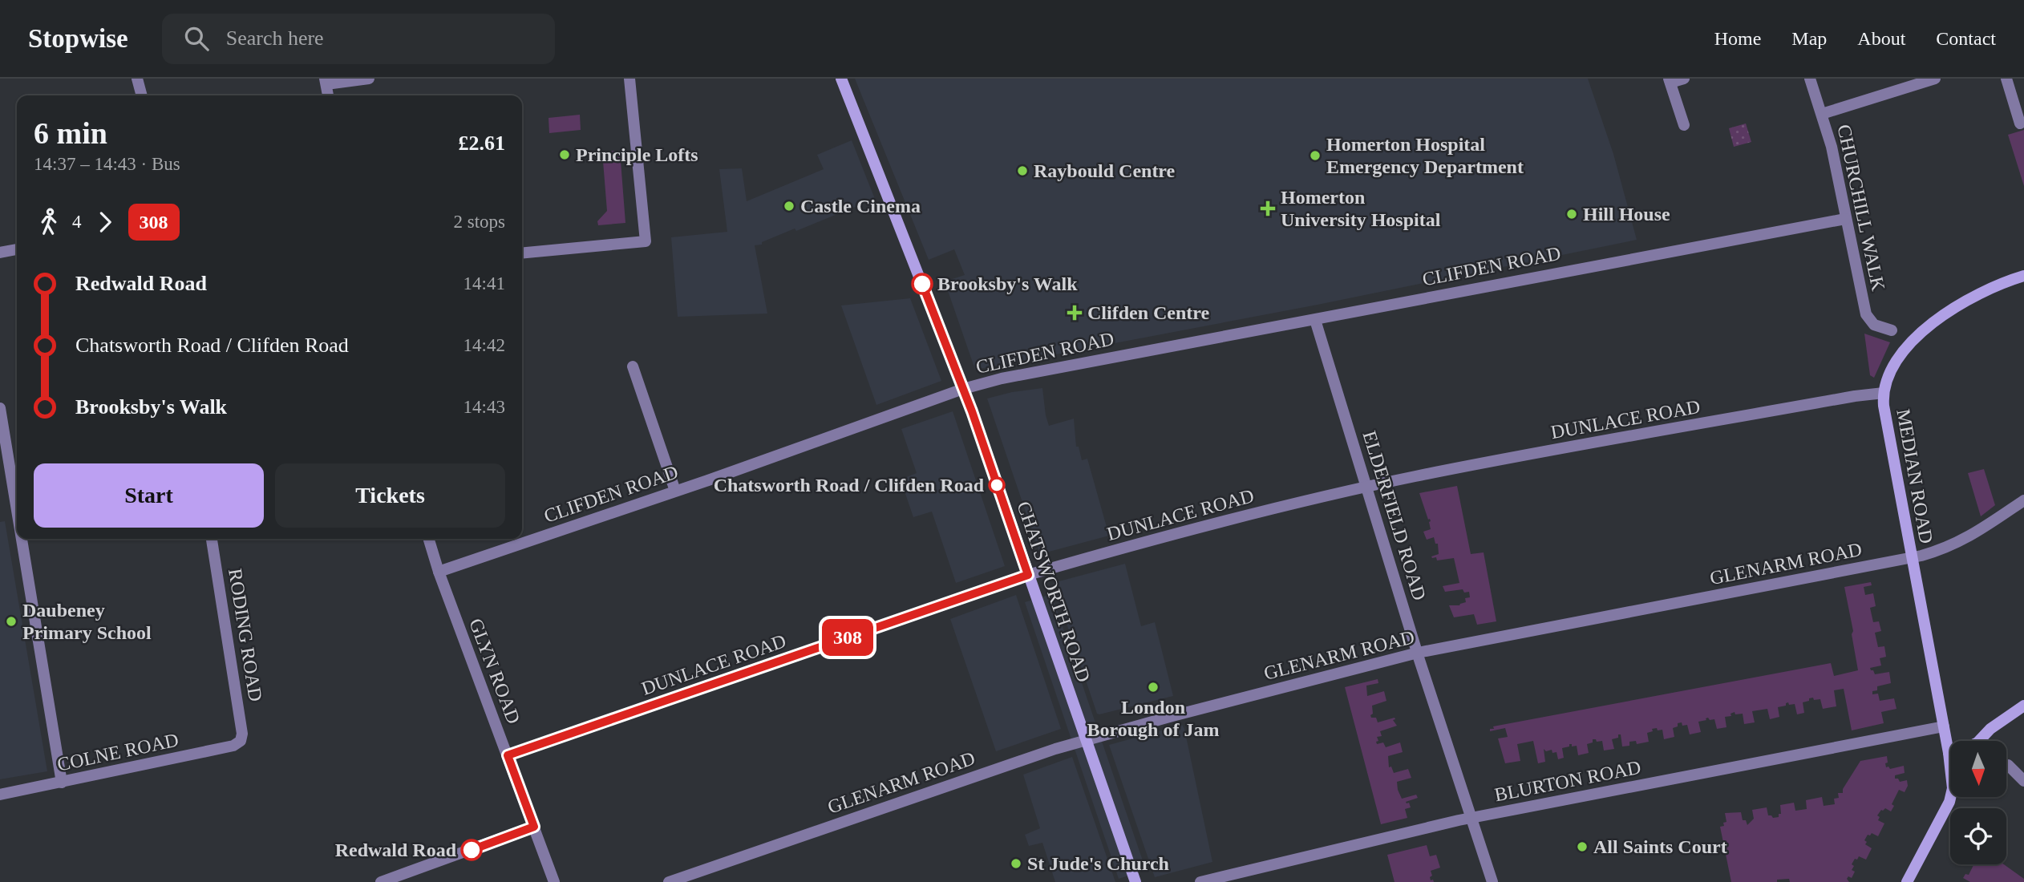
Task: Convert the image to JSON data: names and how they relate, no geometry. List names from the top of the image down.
{
  "streets": {
    "street": [
      "CHURCHILL WALK",
      "CLIFDEN ROAD",
      "DUNLACE ROAD",
      "MEDIAN ROAD",
      "ELDERFIELD ROAD",
      "GLENARM ROAD",
      "CHATSWORTH ROAD",
      "RODING ROAD",
      "GLYN ROAD",
      "COLNE ROAD",
      "BLURTON ROAD"
    ]
  },
  "crossings": [
    ["CHURCHILL WALK", "CLIFDEN ROAD"],
    ["CLIFDEN ROAD", "ELDERFIELD ROAD"],
    ["CLIFDEN ROAD", "CHATSWORTH ROAD"],
    ["CLIFDEN ROAD", "GLYN ROAD"],
    ["DUNLACE ROAD", "MEDIAN ROAD"],
    ["DUNLACE ROAD", "ELDERFIELD ROAD"],
    ["DUNLACE ROAD", "CHATSWORTH ROAD"],
    ["DUNLACE ROAD", "GLYN ROAD"],
    ["MEDIAN ROAD", "GLENARM ROAD"],
    ["MEDIAN ROAD", "BLURTON ROAD"],
    ["ELDERFIELD ROAD", "GLENARM ROAD"],
    ["ELDERFIELD ROAD", "BLURTON ROAD"],
    ["GLENARM ROAD", "CHATSWORTH ROAD"],
    ["RODING ROAD", "COLNE ROAD"]
  ],
  "places": {
    "other": [
      "Principle Lofts",
      "Homerton Hospital Emergency Department",
      "Raybould Centre",
      "Castle Cinema",
      "Hill House",
      "Brooksby's Walk",
      "Chatsworth Road / Clifden Road",
      "Daubeney Primary School",
      "London Borough of Jam",
      "All Saints Court",
      "Redwald Road",
      "St Jude's Church"
    ],
    "health": ["Homerton University Hospital", "Clifden Centre"]
  },
  "lines": ["bus line 308"],
  "north": "bottom",
  "page": {
    "header": "Stopwise",
    "search": "Search here",
    "nav": [
      "Home",
      "Map",
      "About",
      "Contact"
    ],
    "on_map": "308",
    "heading": ["6 min", "14:37 – 14:43 · Bus", "£2.61"],
    "legs": ["4", "308", "2 stops"],
    "list": [
      {
        "name": "Redwald Road",
        "value": "14:41"
      },
      {
        "name": "Chatsworth Road / Clifden Road",
        "value": "14:42"
      },
      {
        "name": "Brooksby's Walk",
        "value": "14:43"
      }
    ],
    "buttons": ["Start", "Tickets"]
  }
}
